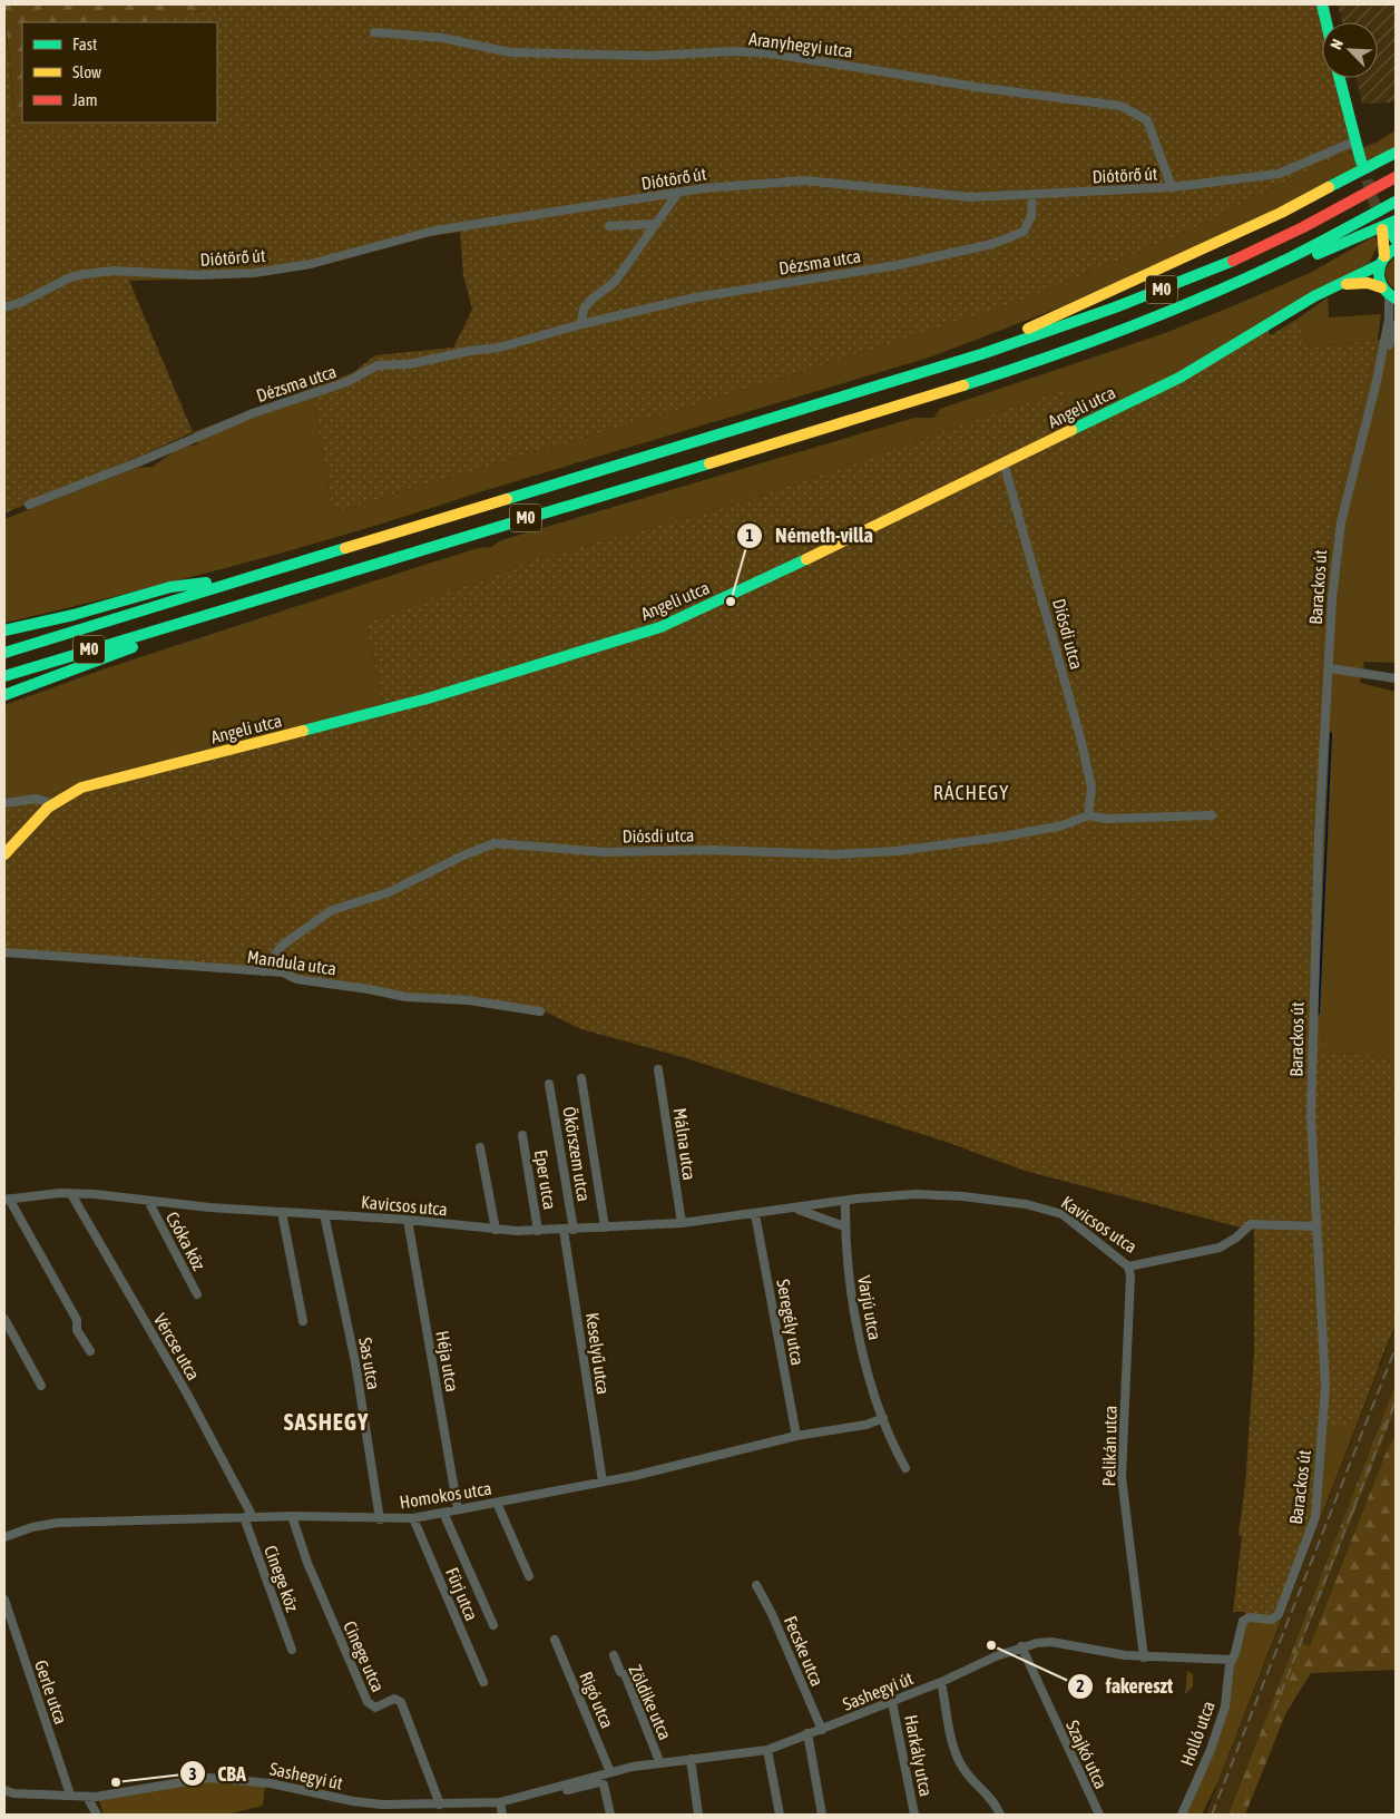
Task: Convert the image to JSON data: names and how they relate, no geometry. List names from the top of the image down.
{
  "streets": {
    "main road": ["M0", "Angeli utca"],
    "street": [
      "Aranyhegyi utca",
      "Diótörő út",
      "Dézsma utca",
      "Barackos út",
      "Diósdi utca",
      "Mandula utca",
      "Málna utca",
      "Ökörszem utca",
      "Eper utca",
      "Kavicsos utca",
      "Csóka köz",
      "Varjú utca",
      "Seregély utca",
      "Vércse utca",
      "Keselyű utca",
      "Héja utca",
      "Sas utca",
      "Pelikán utca",
      "Homokos utca",
      "Cinege köz",
      "Fürj utca",
      "Fecske utca",
      "Cinege utca",
      "Sashegyi út",
      "Gerle utca",
      "Rigó utca",
      "Zöldike utca",
      "Holló utca",
      "Szajkó utca",
      "Harkály utca"
    ]
  },
  "crossings": [
    ["Aranyhegyi utca", "Diótörő út"],
    ["Diótörő út", "Dézsma utca"],
    ["Angeli utca", "Diósdi utca"],
    ["Barackos út", "Kavicsos utca"],
    ["Barackos út", "Sashegyi út"],
    ["Barackos út", "Holló utca"],
    ["Diósdi utca", "Mandula utca"],
    ["Málna utca", "Kavicsos utca"],
    ["Ökörszem utca", "Kavicsos utca"],
    ["Eper utca", "Kavicsos utca"],
    ["Kavicsos utca", "Csóka köz"],
    ["Kavicsos utca", "Varjú utca"],
    ["Kavicsos utca", "Seregély utca"],
    ["Kavicsos utca", "Vércse utca"],
    ["Kavicsos utca", "Keselyű utca"],
    ["Kavicsos utca", "Héja utca"],
    ["Kavicsos utca", "Sas utca"],
    ["Kavicsos utca", "Pelikán utca"],
    ["Varjú utca", "Homokos utca"],
    ["Seregély utca", "Homokos utca"],
    ["Vércse utca", "Homokos utca"],
    ["Vércse utca", "Cinege köz"],
    ["Keselyű utca", "Homokos utca"],
    ["Héja utca", "Homokos utca"],
    ["Sas utca", "Homokos utca"],
    ["Pelikán utca", "Sashegyi út"],
    ["Homokos utca", "Cinege köz"],
    ["Homokos utca", "Fürj utca"],
    ["Homokos utca", "Cinege utca"],
    ["Fecske utca", "Sashegyi út"],
    ["Cinege utca", "Sashegyi út"],
    ["Sashegyi út", "Gerle utca"],
    ["Sashegyi út", "Rigó utca"],
    ["Sashegyi út", "Zöldike utca"],
    ["Sashegyi út", "Holló utca"],
    ["Sashegyi út", "Szajkó utca"],
    ["Sashegyi út", "Harkály utca"]
  ],
  "districts": ["RÁCHEGY", "SASHEGY"],
  "places": ["Németh-villa", "fakereszt", "CBA"],
  "legend": ["Fast", "Slow", "Jam"],
  "north": "top left"
}
